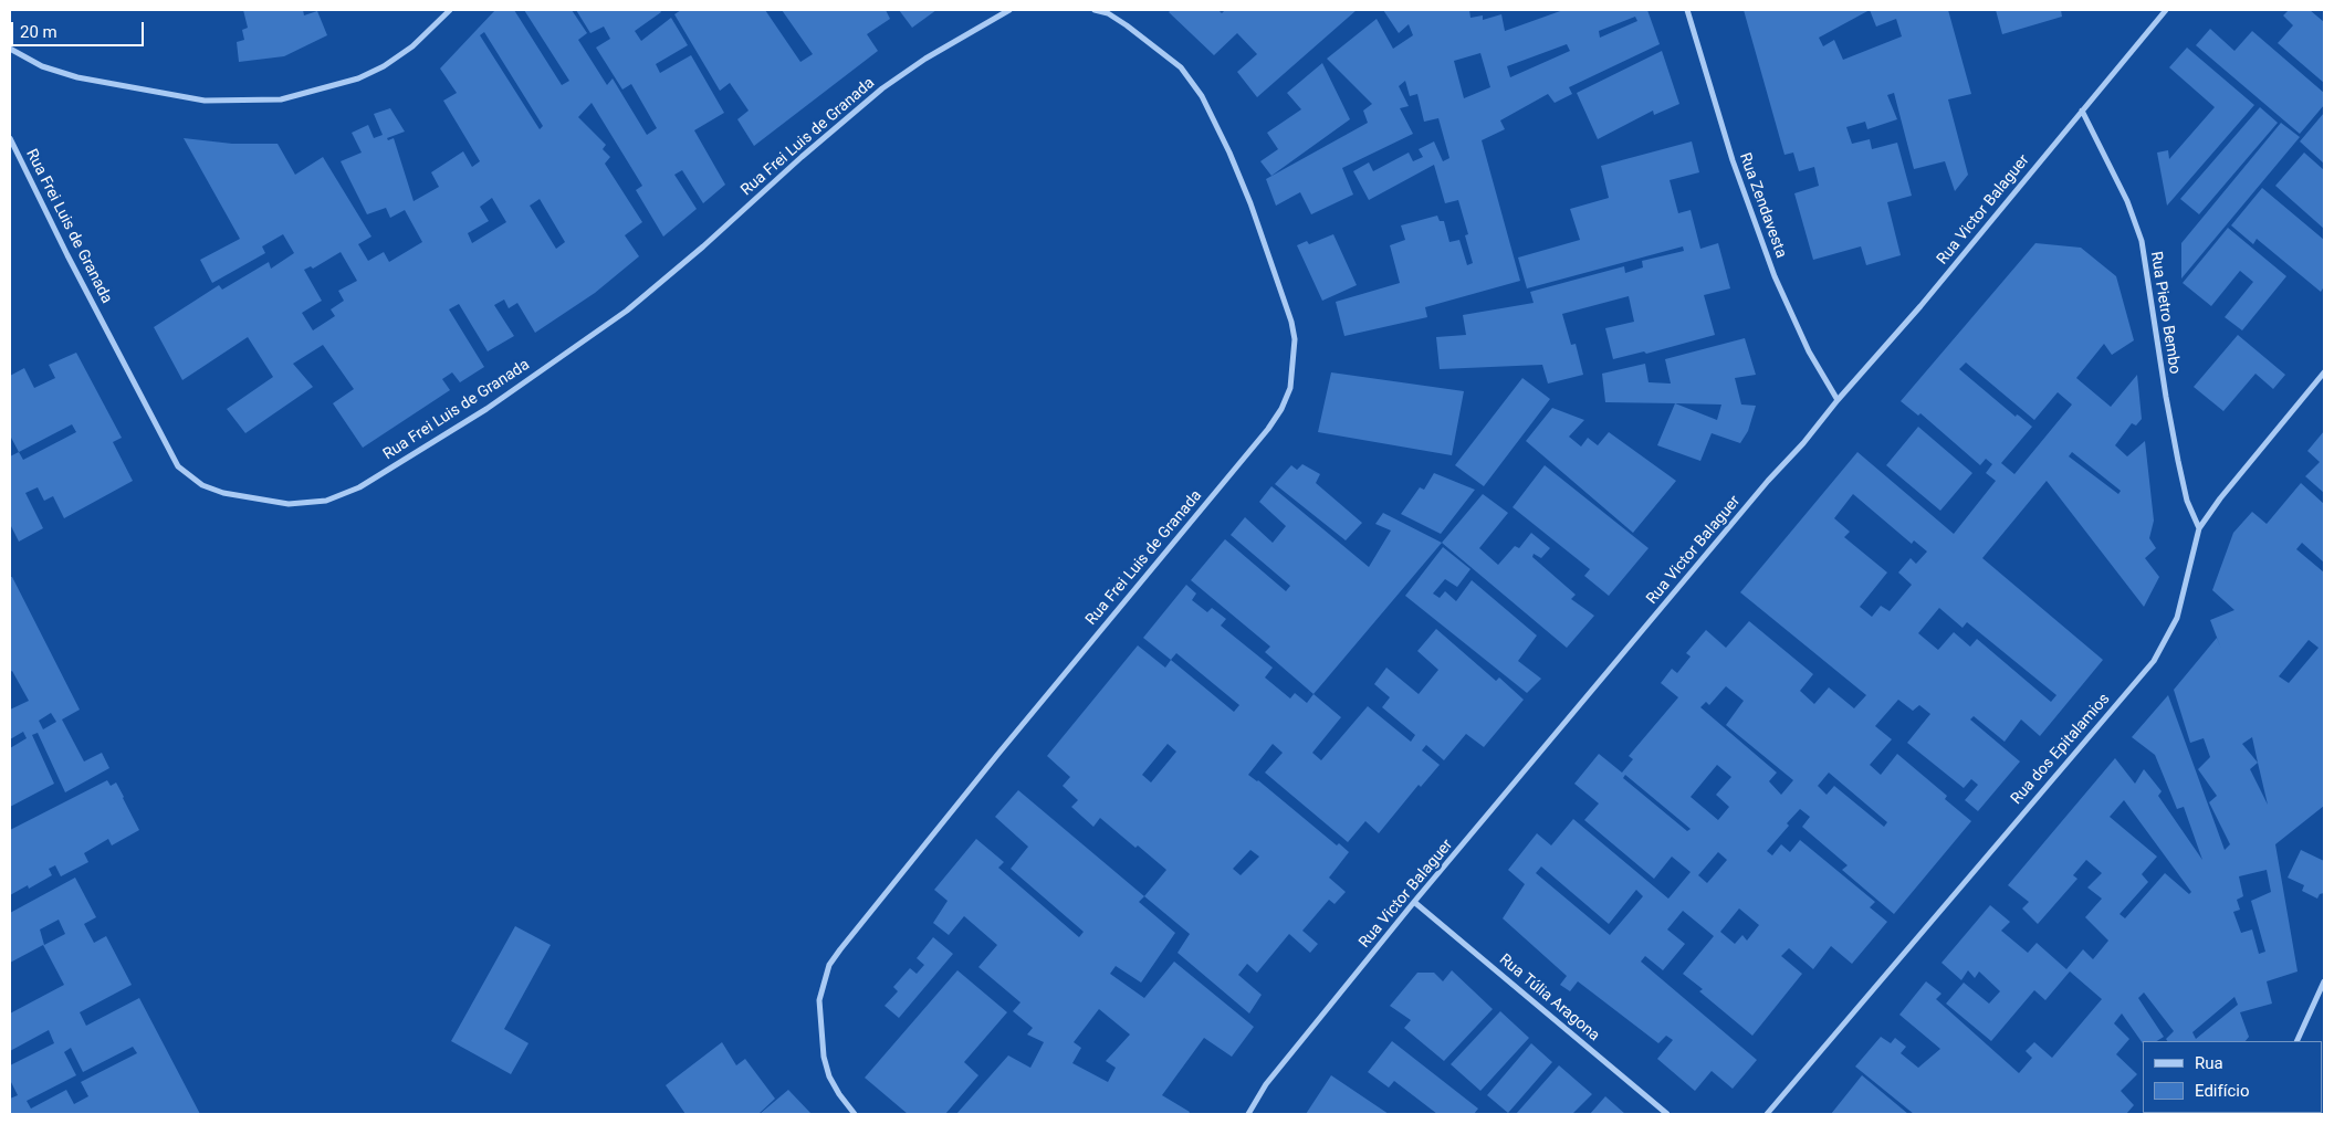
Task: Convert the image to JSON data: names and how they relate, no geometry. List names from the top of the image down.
{
  "streets": {
    "street": [
      "Rua Frei Luis de Granada",
      "Rua Zendavesta",
      "Rua Victor Balaguer",
      "Rua Pietro Bembo",
      "Rua dos Epitalamios",
      "Rua Túlia Aragona"
    ]
  },
  "crossings": [
    ["Rua Zendavesta", "Rua Victor Balaguer"],
    ["Rua Victor Balaguer", "Rua Pietro Bembo"],
    ["Rua Victor Balaguer", "Rua Túlia Aragona"],
    ["Rua Pietro Bembo", "Rua dos Epitalamios"]
  ],
  "legend": ["Rua", "Edifício"],
  "scale_bar": "20 m"
}
